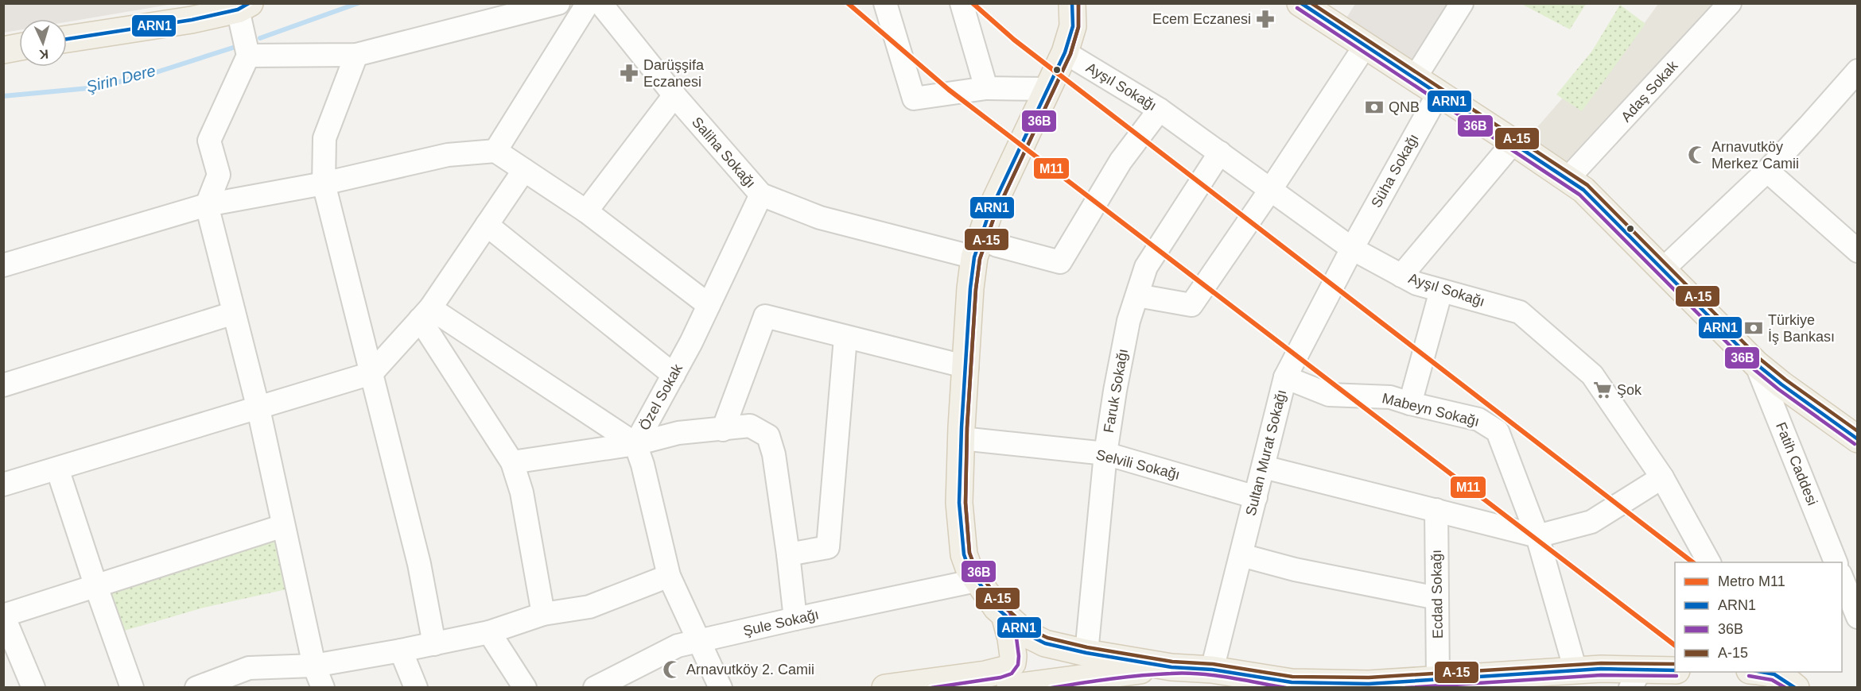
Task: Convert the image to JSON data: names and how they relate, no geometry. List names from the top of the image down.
{
  "streets": {
    "street": [
      "Ayşıl Sokağı",
      "Adaş Sokak",
      "Saliha Sokağı",
      "Süha Sokağı",
      "Faruk Sokağı",
      "Özel Sokak",
      "Mabeyn Sokağı",
      "Sultan Murat Sokağı",
      "Fatih Caddesi",
      "Selvili Sokağı",
      "Ecdad Sokağı",
      "Şule Sokağı"
    ]
  },
  "crossings": [
    ["Ayşıl Sokağı", "Saliha Sokağı"],
    ["Ayşıl Sokağı", "Süha Sokağı"],
    ["Ayşıl Sokağı", "Faruk Sokağı"],
    ["Ayşıl Sokağı", "Sultan Murat Sokağı"],
    ["Saliha Sokağı", "Özel Sokak"],
    ["Süha Sokağı", "Sultan Murat Sokağı"],
    ["Faruk Sokağı", "Selvili Sokağı"],
    ["Özel Sokak", "Şule Sokağı"],
    ["Mabeyn Sokağı", "Sultan Murat Sokağı"],
    ["Sultan Murat Sokağı", "Selvili Sokağı"]
  ],
  "water": ["Şirin Dere"],
  "places": {
    "pharmacy": ["Ecem Eczanesi", "Darüşşifa Eczanesi"],
    "bank": ["QNB", "Türkiye İş Bankası"],
    "mosque": ["Arnavutköy Merkez Camii", "Arnavutköy 2. Camii"],
    "supermarket": ["Şok"]
  },
  "lines": [
    "metro line M11",
    "transit line ARN1",
    "transit line 36B",
    "transit line A-15"
  ],
  "legend": [
    "Metro M11",
    "ARN1",
    "36B",
    "A-15"
  ],
  "north": "bottom"
}
